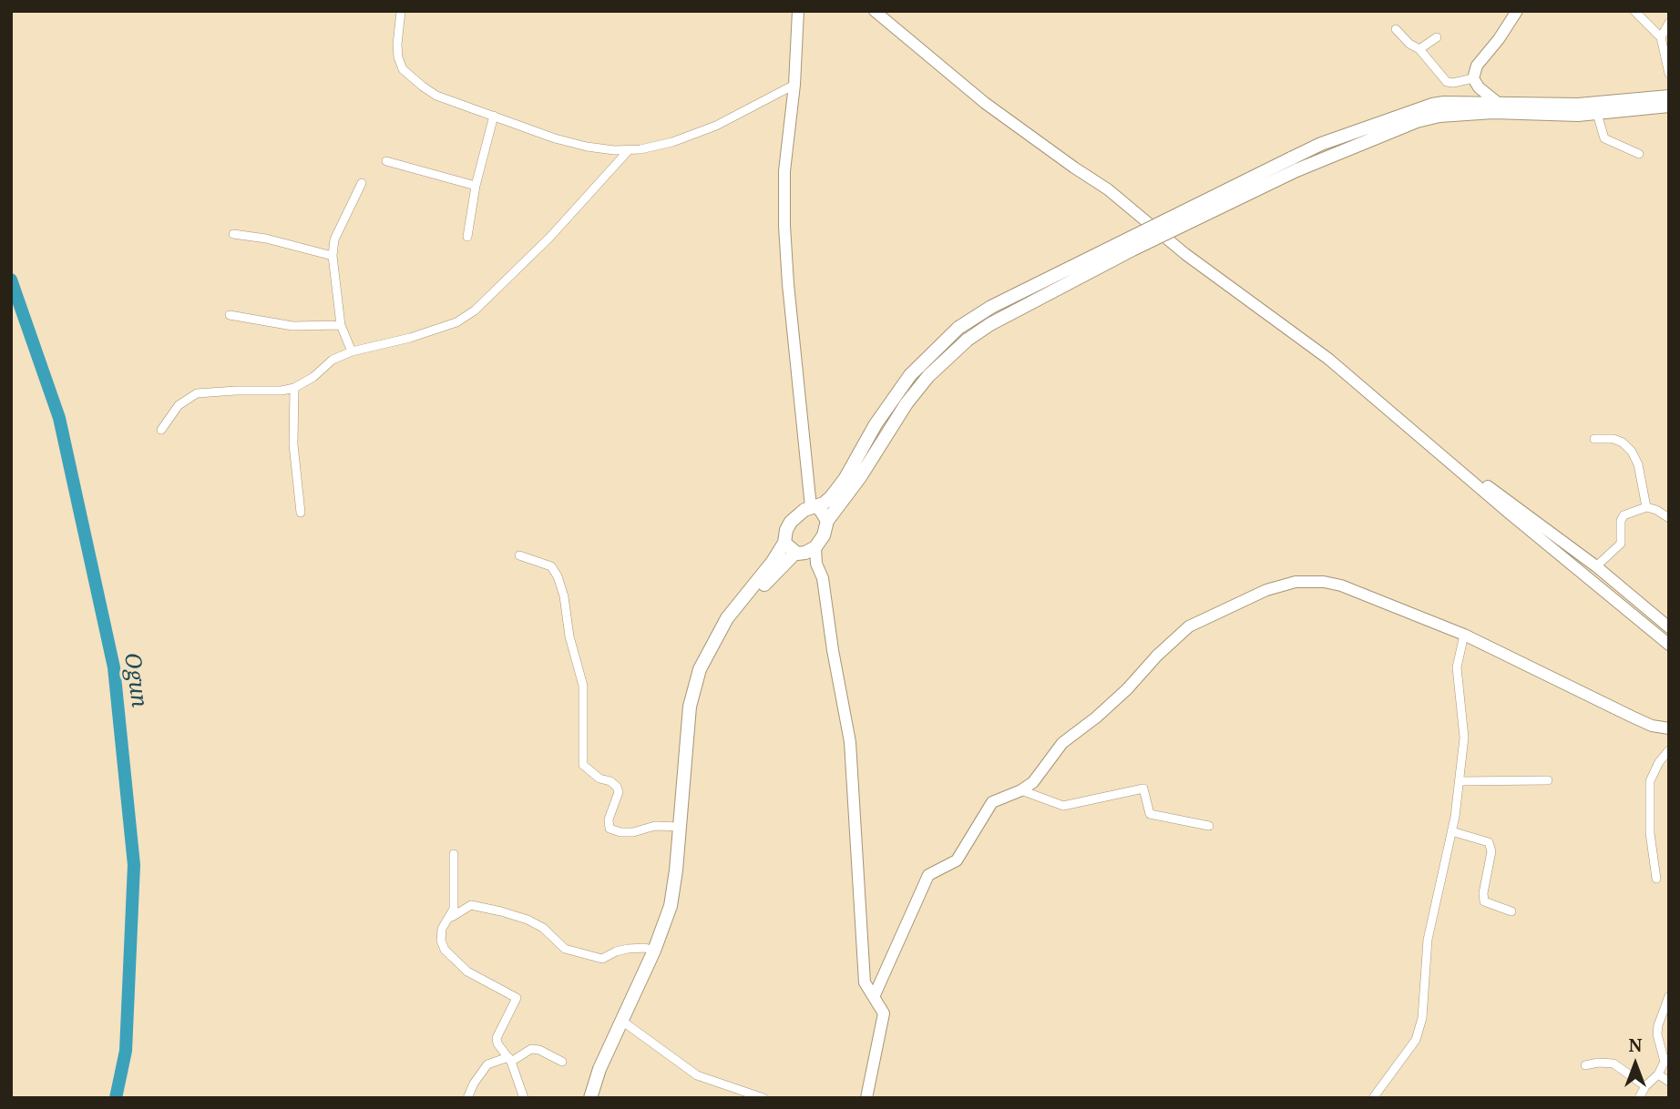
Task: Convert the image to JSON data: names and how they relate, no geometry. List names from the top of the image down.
{
  "water": ["Ogun"],
  "north": "top"
}
